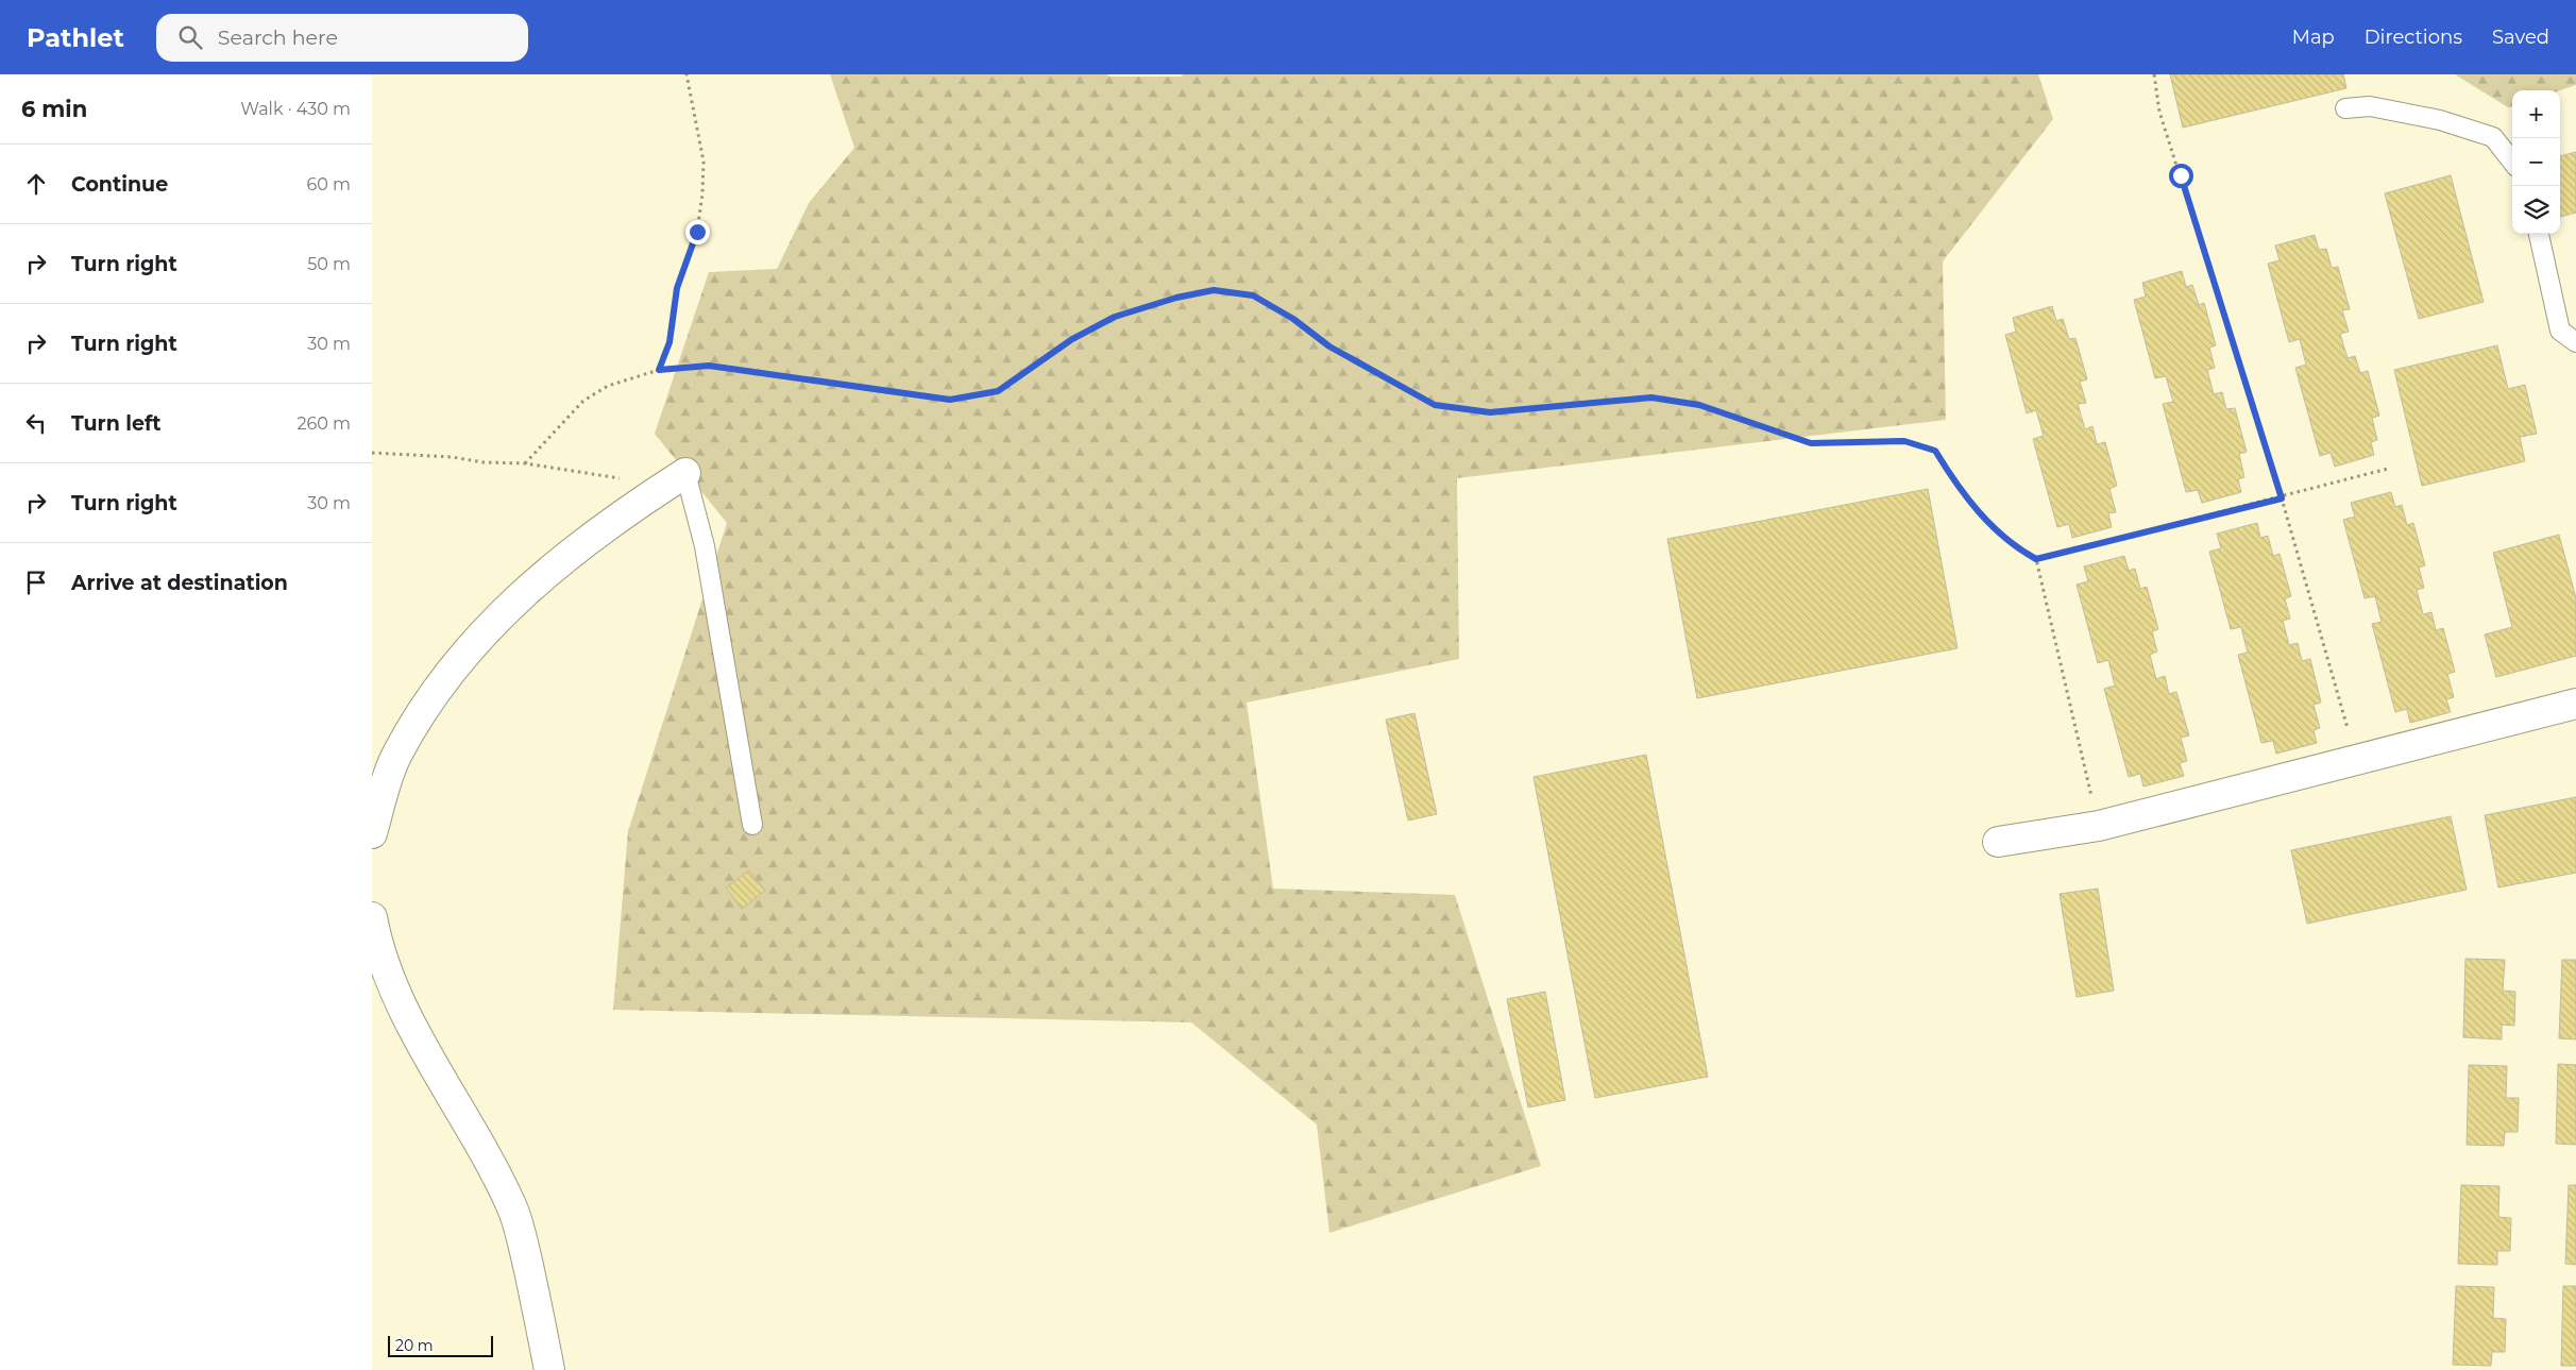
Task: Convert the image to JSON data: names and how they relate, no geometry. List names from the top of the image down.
{
  "scale_bar": "20 m",
  "page": {
    "header": "Pathlet",
    "search": "Search here",
    "nav": ["Map", "Directions", "Saved"],
    "heading": ["6 min", "Walk · 430 m"],
    "map_buttons": ["+", "−"],
    "list": [
      ["Continue", "60 m"],
      ["Turn right", "50 m"],
      ["Turn right", "30 m"],
      ["Turn left", "260 m"],
      ["Turn right", "30 m"],
      "Arrive at destination"
    ],
    "scale": "20 m"
  }
}
